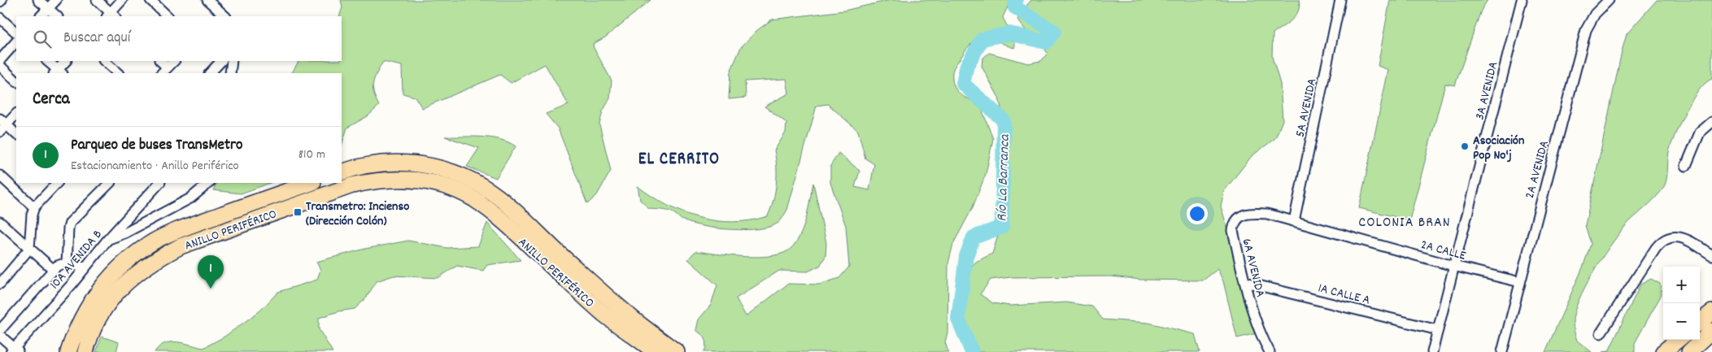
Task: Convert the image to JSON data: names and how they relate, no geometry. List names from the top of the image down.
{
  "streets": {
    "highway": ["ANILLO PERIFÉRICO"],
    "street": [
      "3A AVENIDA",
      "5A AVENIDA",
      "2A AVENIDA",
      "2A CALLE",
      "10A AVENIDA B",
      "6A AVENIDA",
      "1A CALLE A"
    ]
  },
  "crossings": [
    ["3A AVENIDA", "2A CALLE"],
    ["3A AVENIDA", "1A CALLE A"],
    ["5A AVENIDA", "2A CALLE"],
    ["2A AVENIDA", "2A CALLE"],
    ["2A CALLE", "6A AVENIDA"],
    ["6A AVENIDA", "1A CALLE A"]
  ],
  "districts": ["EL CERRITO", "COLONIA BRAN"],
  "water": ["Río La Barranca"],
  "places": {
    "other": ["Asociación Pop No'j"],
    "transit": ["Transmetro: Incienso (Dirección Colón)"]
  },
  "page": {
    "search": "Buscar aquí",
    "heading": "Cerca",
    "list": [
      {
        "mark": "1",
        "name": "Parqueo de buses TransMetro",
        "note": "Estacionamiento · Anillo Periférico",
        "value": "810 m"
      }
    ],
    "pins": "1",
    "map_buttons": ["+", "−"]
  }
}
